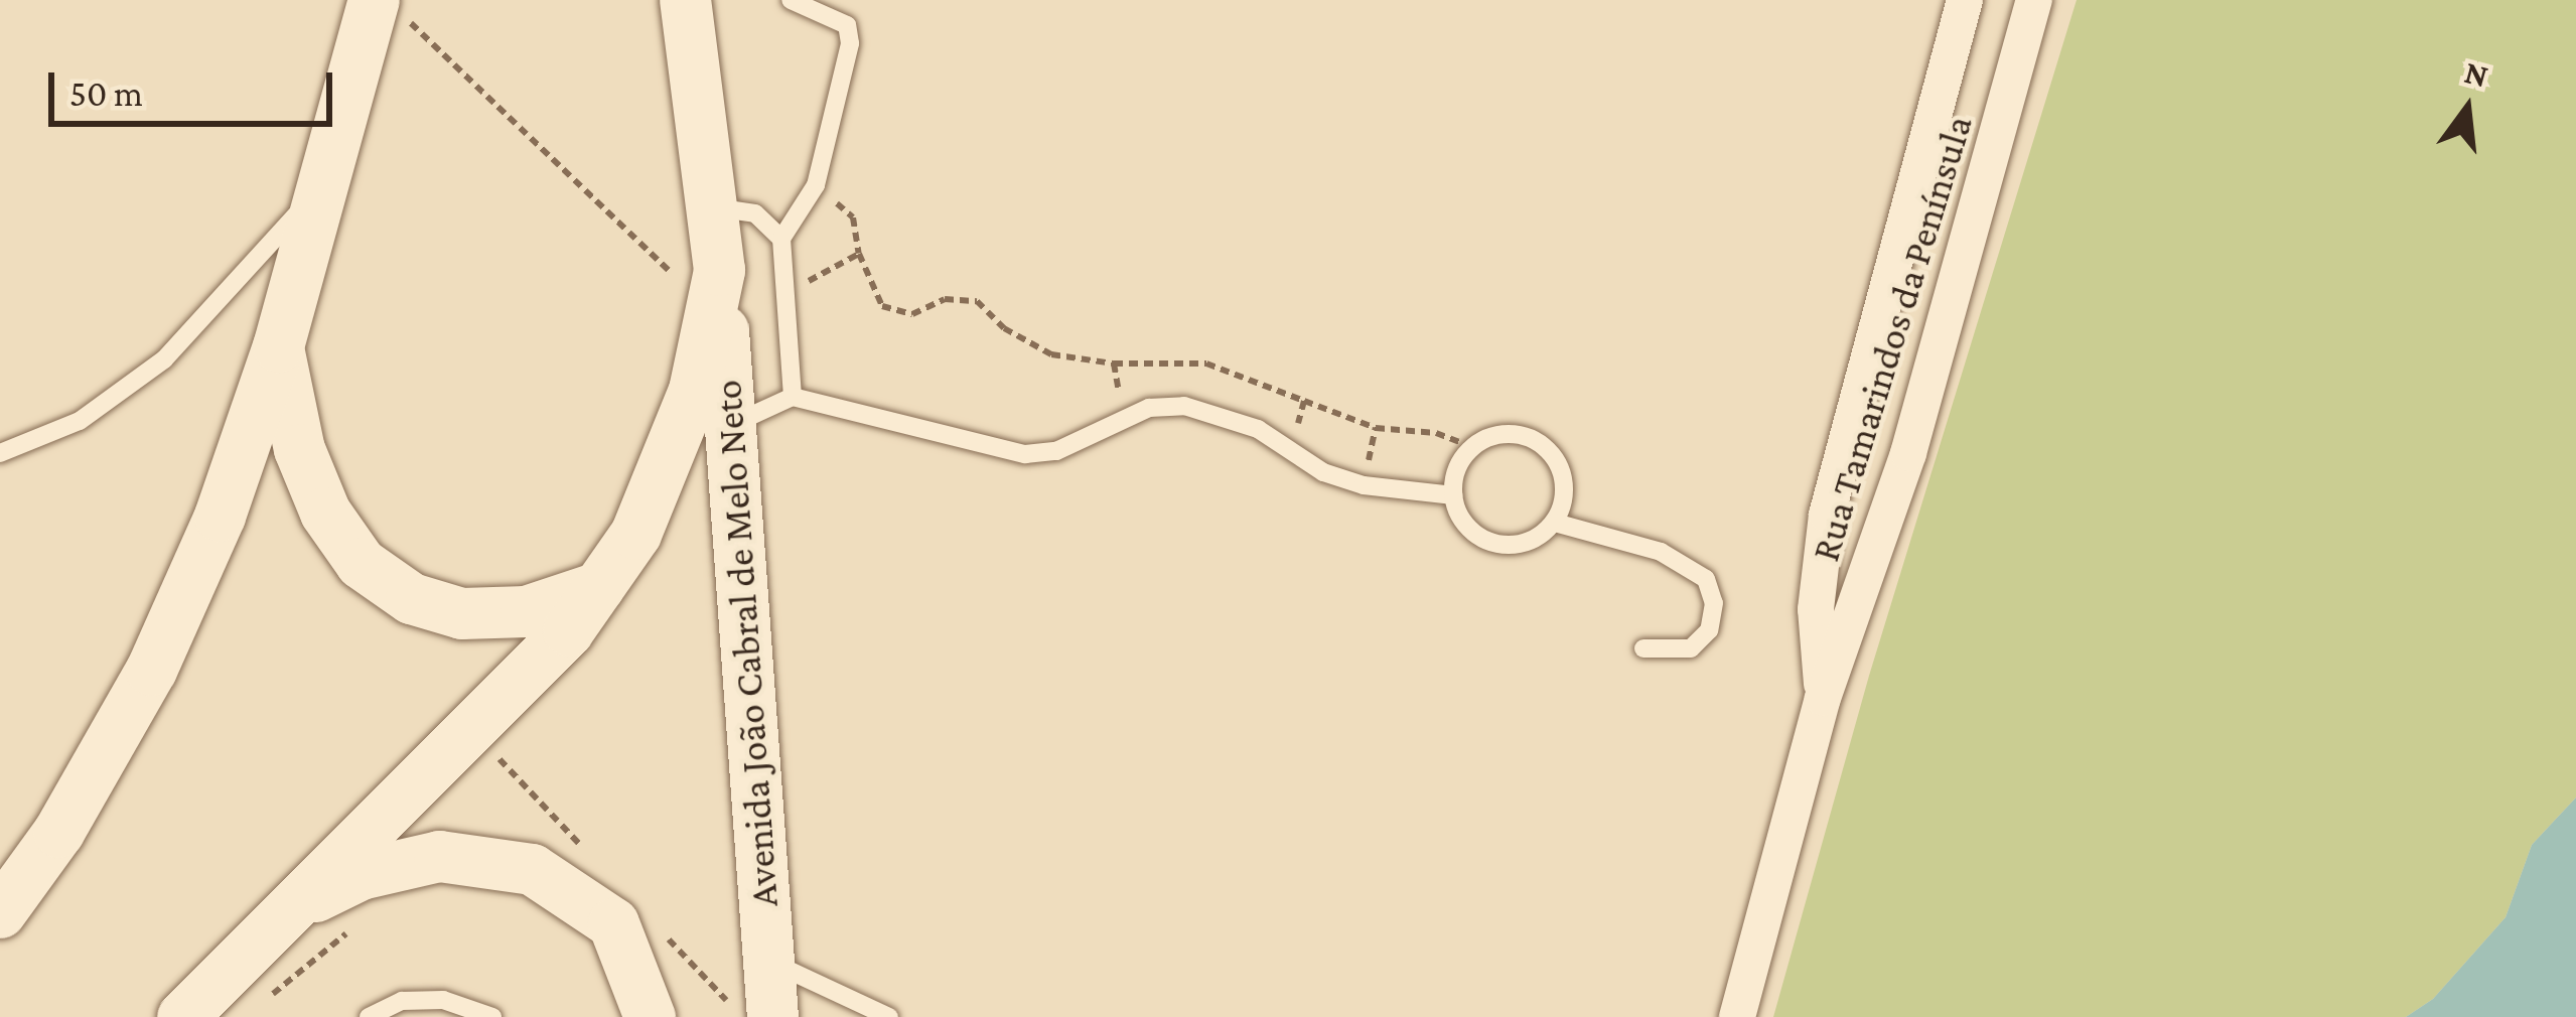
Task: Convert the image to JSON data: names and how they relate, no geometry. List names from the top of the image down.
{
  "streets": {
    "street": ["Rua Tamarindos da Península", "Avenida João Cabral de Melo Neto"]
  },
  "scale_bar": "50 m",
  "north": "top"
}
